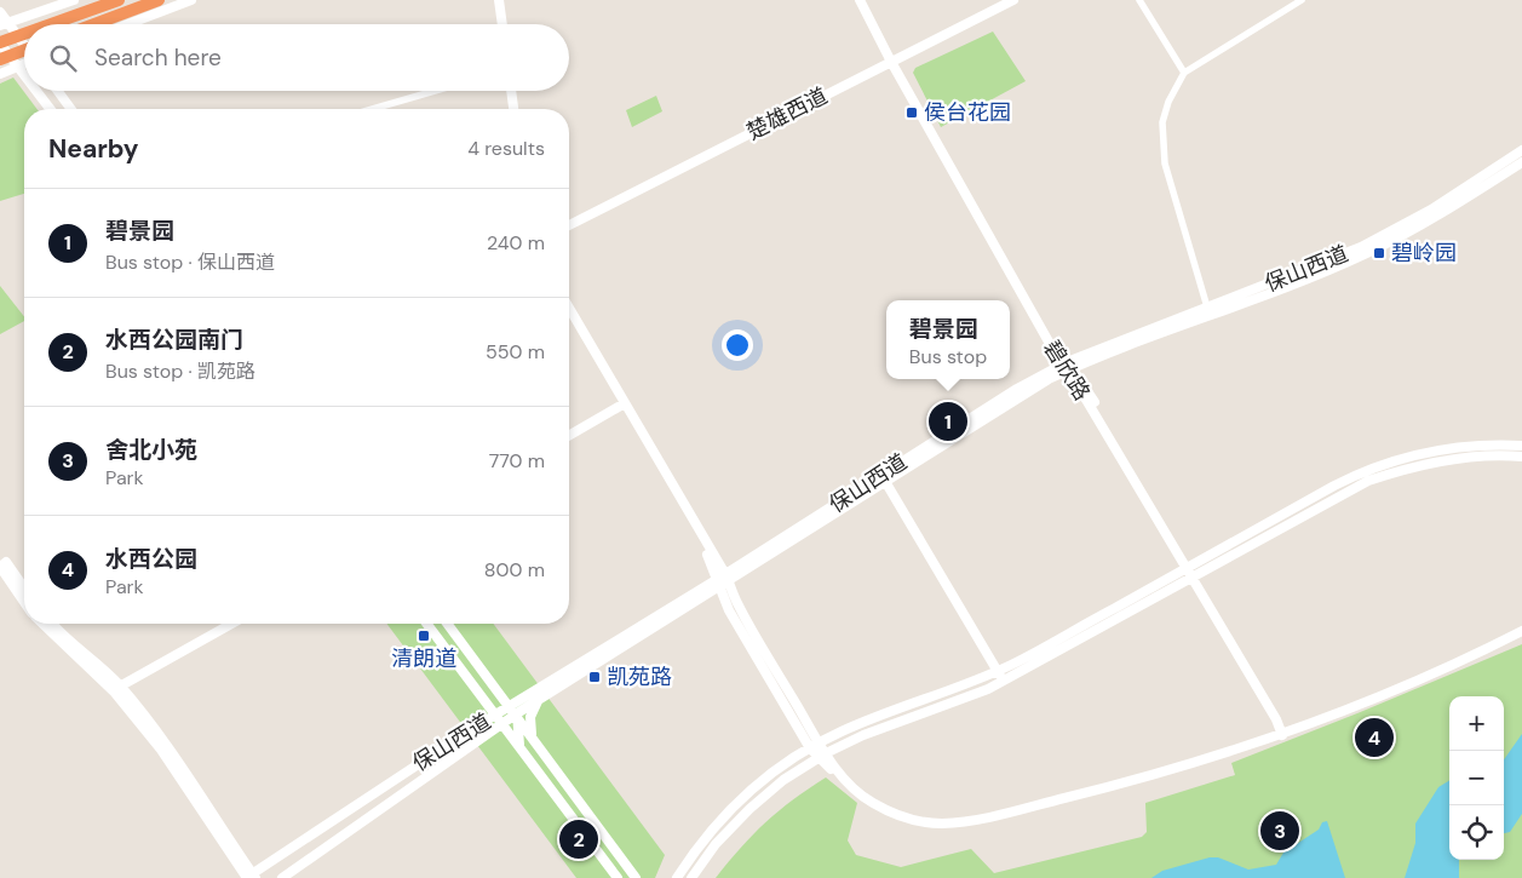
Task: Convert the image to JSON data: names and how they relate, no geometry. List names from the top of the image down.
{
  "streets": {
    "main road": ["楚雄西道", "保山西道", "碧欣路"]
  },
  "crossings": [
    ["楚雄西道", "碧欣路"],
    ["保山西道", "碧欣路"]
  ],
  "places": {
    "transit": [
      "侯台花园",
      "碧岭园",
      "清朗道",
      "凯苑路"
    ]
  },
  "page": {
    "search": "Search here",
    "heading": ["Nearby", "4 results"],
    "list": [
      {
        "mark": "1",
        "name": "碧景园",
        "note": "Bus stop · 保山西道",
        "value": "240 m"
      },
      {
        "mark": "2",
        "name": "水西公园南门",
        "note": "Bus stop · 凯苑路",
        "value": "550 m"
      },
      {
        "mark": "3",
        "name": "舍北小苑",
        "note": "Park",
        "value": "770 m"
      },
      {
        "mark": "4",
        "name": "水西公园",
        "note": "Park",
        "value": "800 m"
      }
    ],
    "popup": ["碧景园", "Bus stop"],
    "pins": [
      "1",
      "4",
      "3",
      "2"
    ],
    "map_buttons": ["+", "−"]
  }
}
